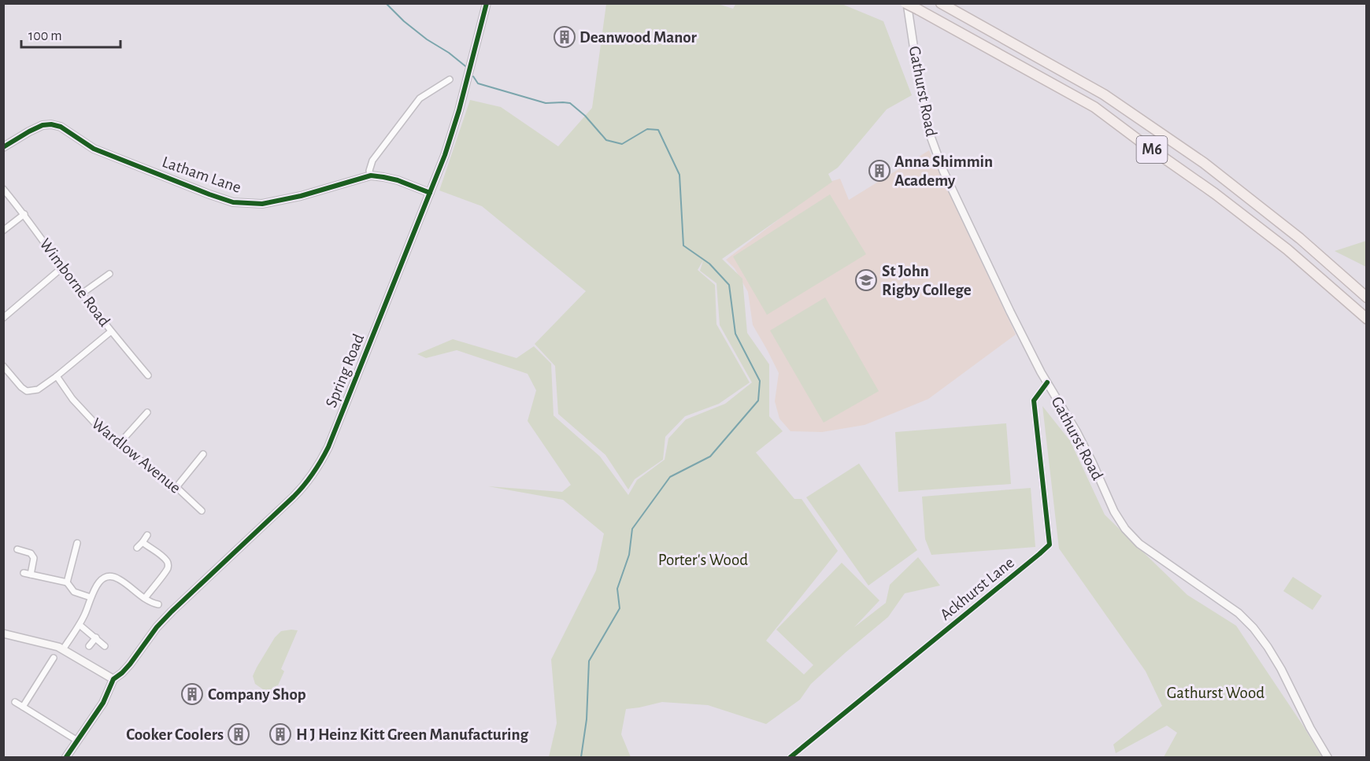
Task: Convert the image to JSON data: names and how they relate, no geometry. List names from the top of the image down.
{
  "streets": {
    "highway": ["M6"],
    "street": [
      "Gathurst Road",
      "Latham Lane",
      "Wimborne Road",
      "Spring Road",
      "Wardlow Avenue",
      "Ackhurst Lane"
    ]
  },
  "crossings": [
    ["Gathurst Road", "M6"],
    ["Gathurst Road", "Ackhurst Lane"],
    ["Latham Lane", "Spring Road"]
  ],
  "parks": ["Porter's Wood", "Gathurst Wood"],
  "places": {
    "building": [
      "Deanwood Manor",
      "Anna Shimmin Academy",
      "Company Shop",
      "Cooker Coolers",
      "H J Heinz Kitt Green Manufacturing"
    ],
    "school or university": ["St John Rigby College"]
  },
  "scale_bar": "100 m"
}
